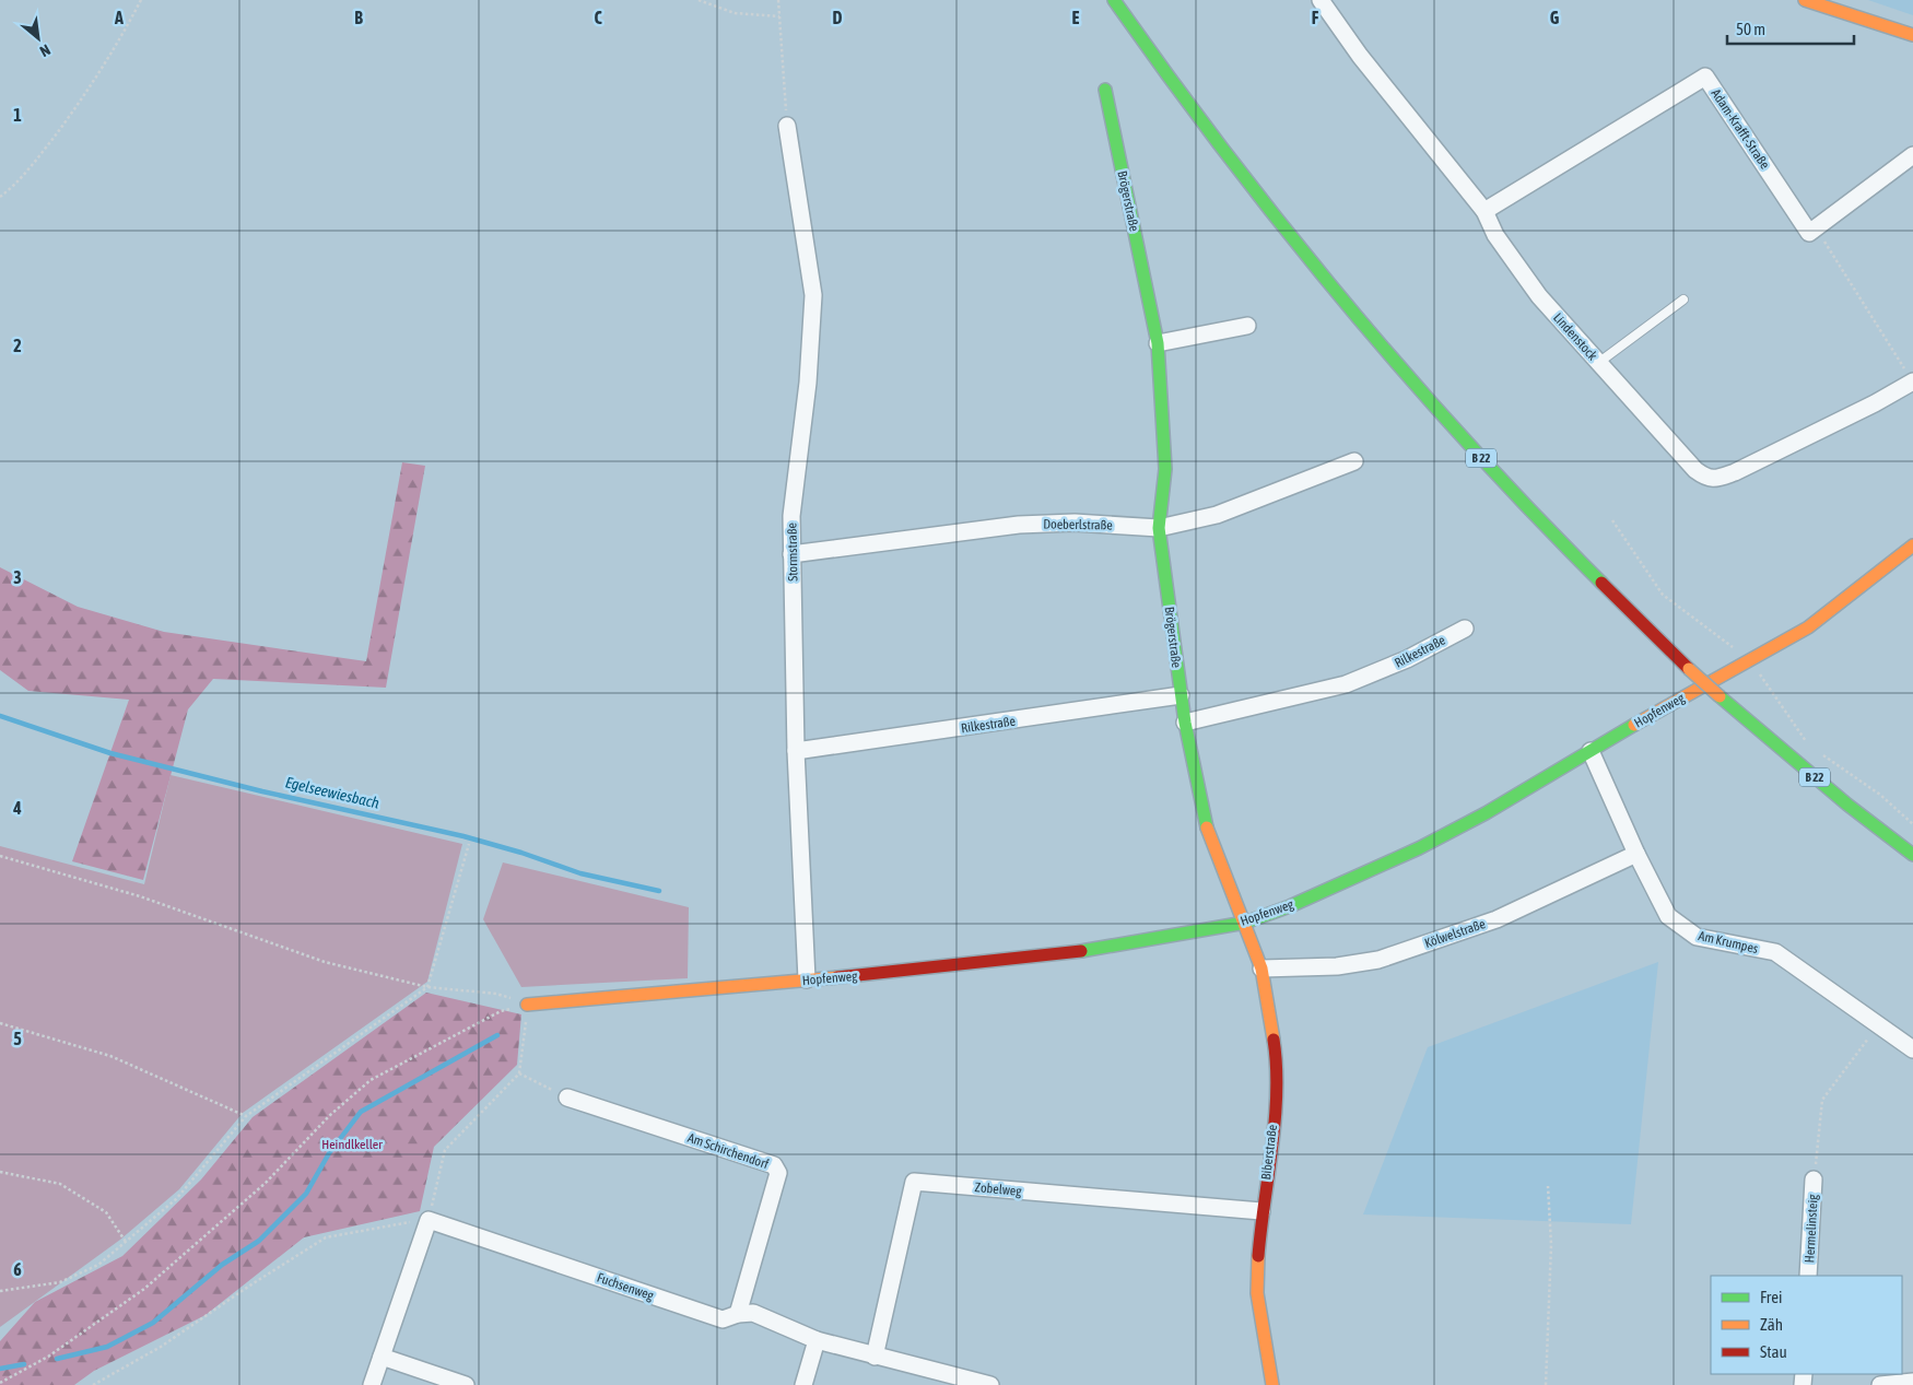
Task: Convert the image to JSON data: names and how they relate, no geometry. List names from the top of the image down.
{
  "streets": {
    "street": [
      "Adam-Krafft-Straße",
      "Brögerstraße",
      "Lindenstock",
      "B 22",
      "Doeberlstraße",
      "Stormstraße",
      "Rilkestraße",
      "Hopfenweg",
      "Kölwelstraße",
      "Am Krumpes",
      "Am Schirchendorf",
      "Biberstraße",
      "Zobelweg",
      "Hermelinsteig",
      "Fuchsenweg"
    ]
  },
  "crossings": [
    ["Adam-Krafft-Straße", "Lindenstock"],
    ["Brögerstraße", "Doeberlstraße"],
    ["Brögerstraße", "Rilkestraße"],
    ["Brögerstraße", "Hopfenweg"],
    ["Brögerstraße", "Biberstraße"],
    ["Doeberlstraße", "Stormstraße"],
    ["Stormstraße", "Rilkestraße"],
    ["Stormstraße", "Hopfenweg"],
    ["Hopfenweg", "Am Krumpes"],
    ["Hopfenweg", "Biberstraße"],
    ["Kölwelstraße", "Am Krumpes"],
    ["Kölwelstraße", "Biberstraße"],
    ["Am Schirchendorf", "Fuchsenweg"],
    ["Biberstraße", "Zobelweg"],
    ["Zobelweg", "Fuchsenweg"]
  ],
  "water": ["Egelseewiesbach"],
  "parks": ["Heindlkeller"],
  "legend": ["Frei", "Zäh", "Stau"],
  "scale_bar": "50 m",
  "north": "bottom right",
  "grid": {
    "columns": [
      "A",
      "B",
      "C",
      "D",
      "E",
      "F",
      "G"
    ],
    "rows": [
      "1",
      "2",
      "3",
      "4",
      "5",
      "6"
    ]
  }
}
